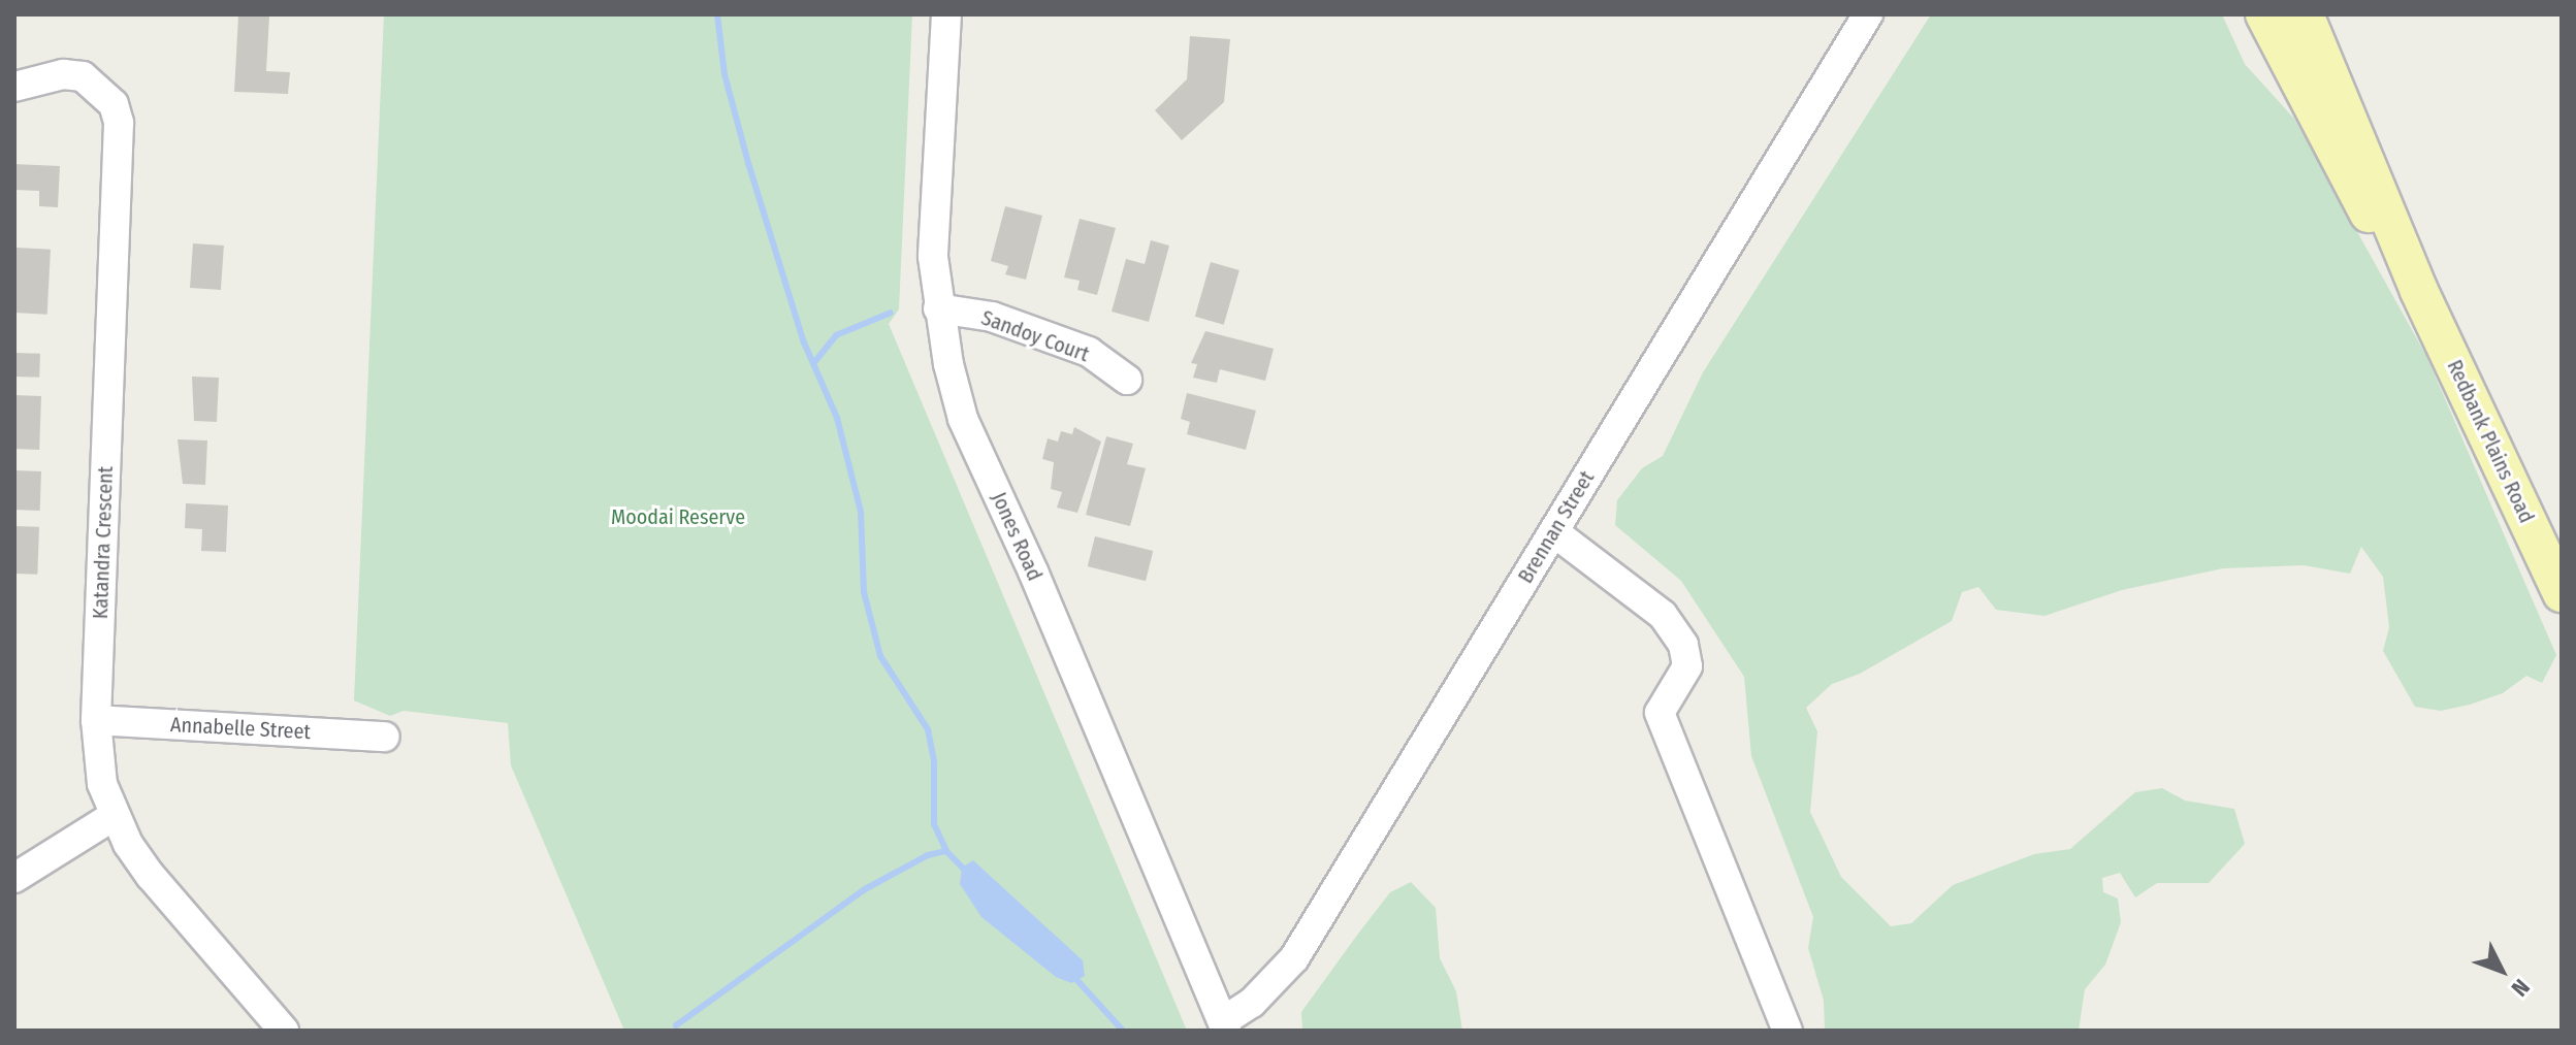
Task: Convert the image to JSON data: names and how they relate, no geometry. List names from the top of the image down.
{
  "streets": {
    "main road": ["Redbank Plains Road"],
    "street": [
      "Sandoy Court",
      "Brennan Street",
      "Jones Road",
      "Katandra Crescent",
      "Annabelle Street"
    ]
  },
  "crossings": [
    ["Sandoy Court", "Jones Road"],
    ["Brennan Street", "Jones Road"],
    ["Katandra Crescent", "Annabelle Street"]
  ],
  "parks": ["Moodai Reserve"],
  "north": "bottom right"
}
